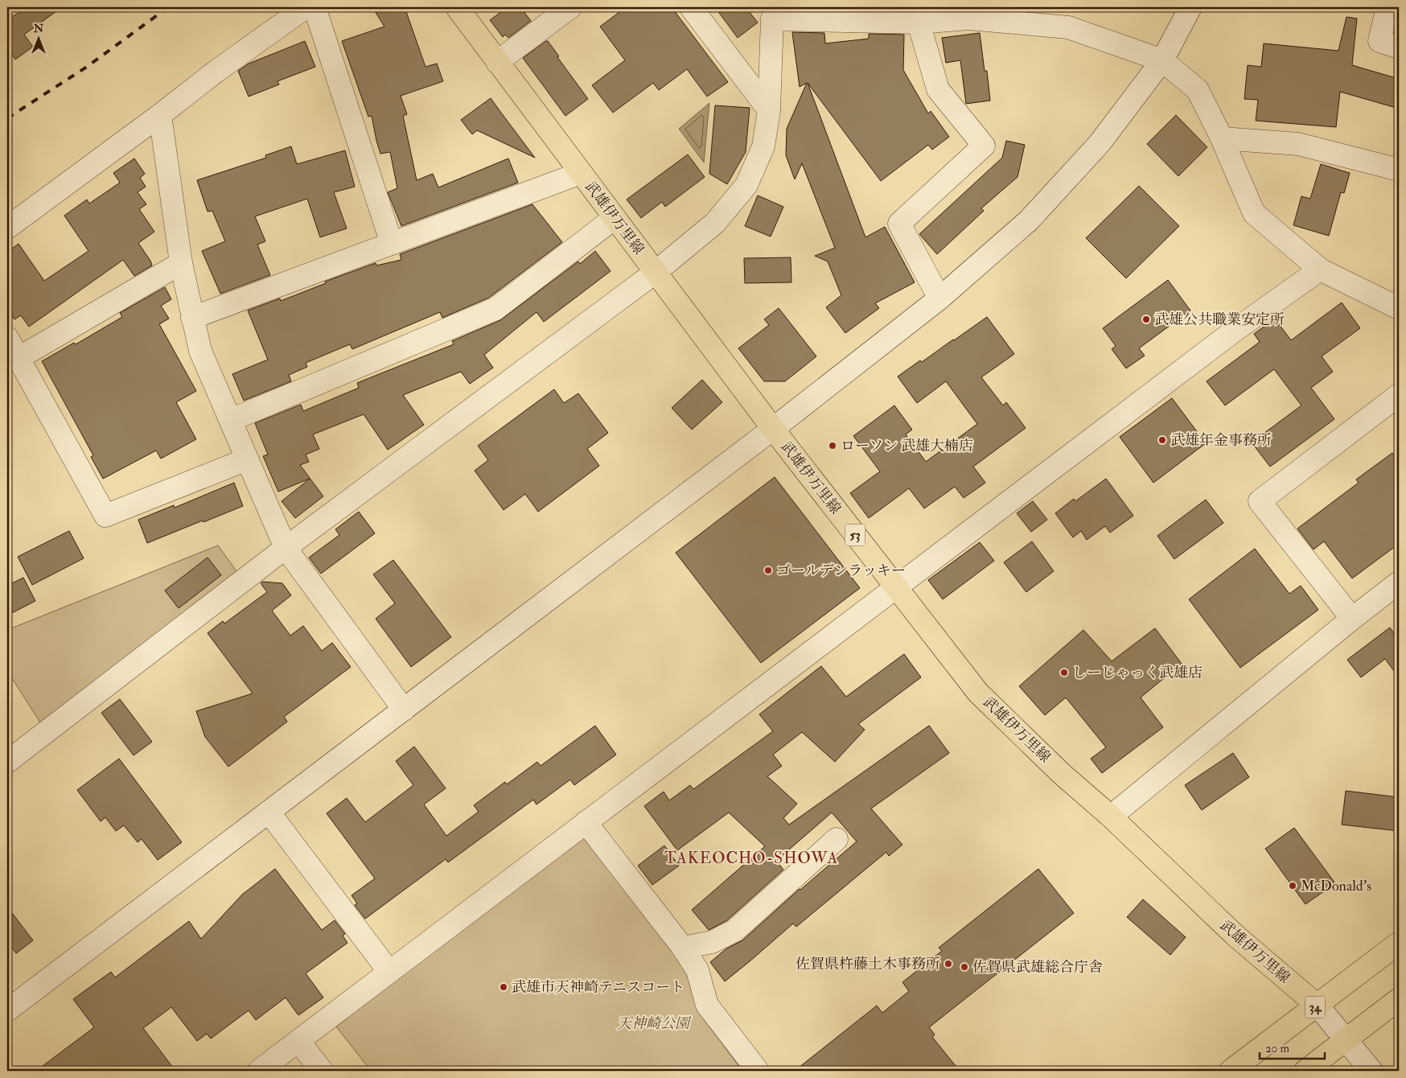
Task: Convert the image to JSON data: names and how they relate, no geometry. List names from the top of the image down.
{
  "streets": {
    "main road": ["武雄伊万里線", "53", "34"]
  },
  "crossings": [
    ["武雄伊万里線", "34"]
  ],
  "districts": ["TAKEOCHO-SHOWA"],
  "parks": ["天神崎公園"],
  "places": [
    "武雄公共職業安定所",
    "武雄年金事務所",
    "ローソン 武雄大楠店",
    "ゴールデンラッキー",
    "しーじゃっく武雄店",
    "McDonald's",
    "佐賀県杵藤土木事務所",
    "佐賀県武雄総合庁舎",
    "武雄市天神崎テニスコート"
  ],
  "scale_bar": "20 m",
  "north": "top"
}
